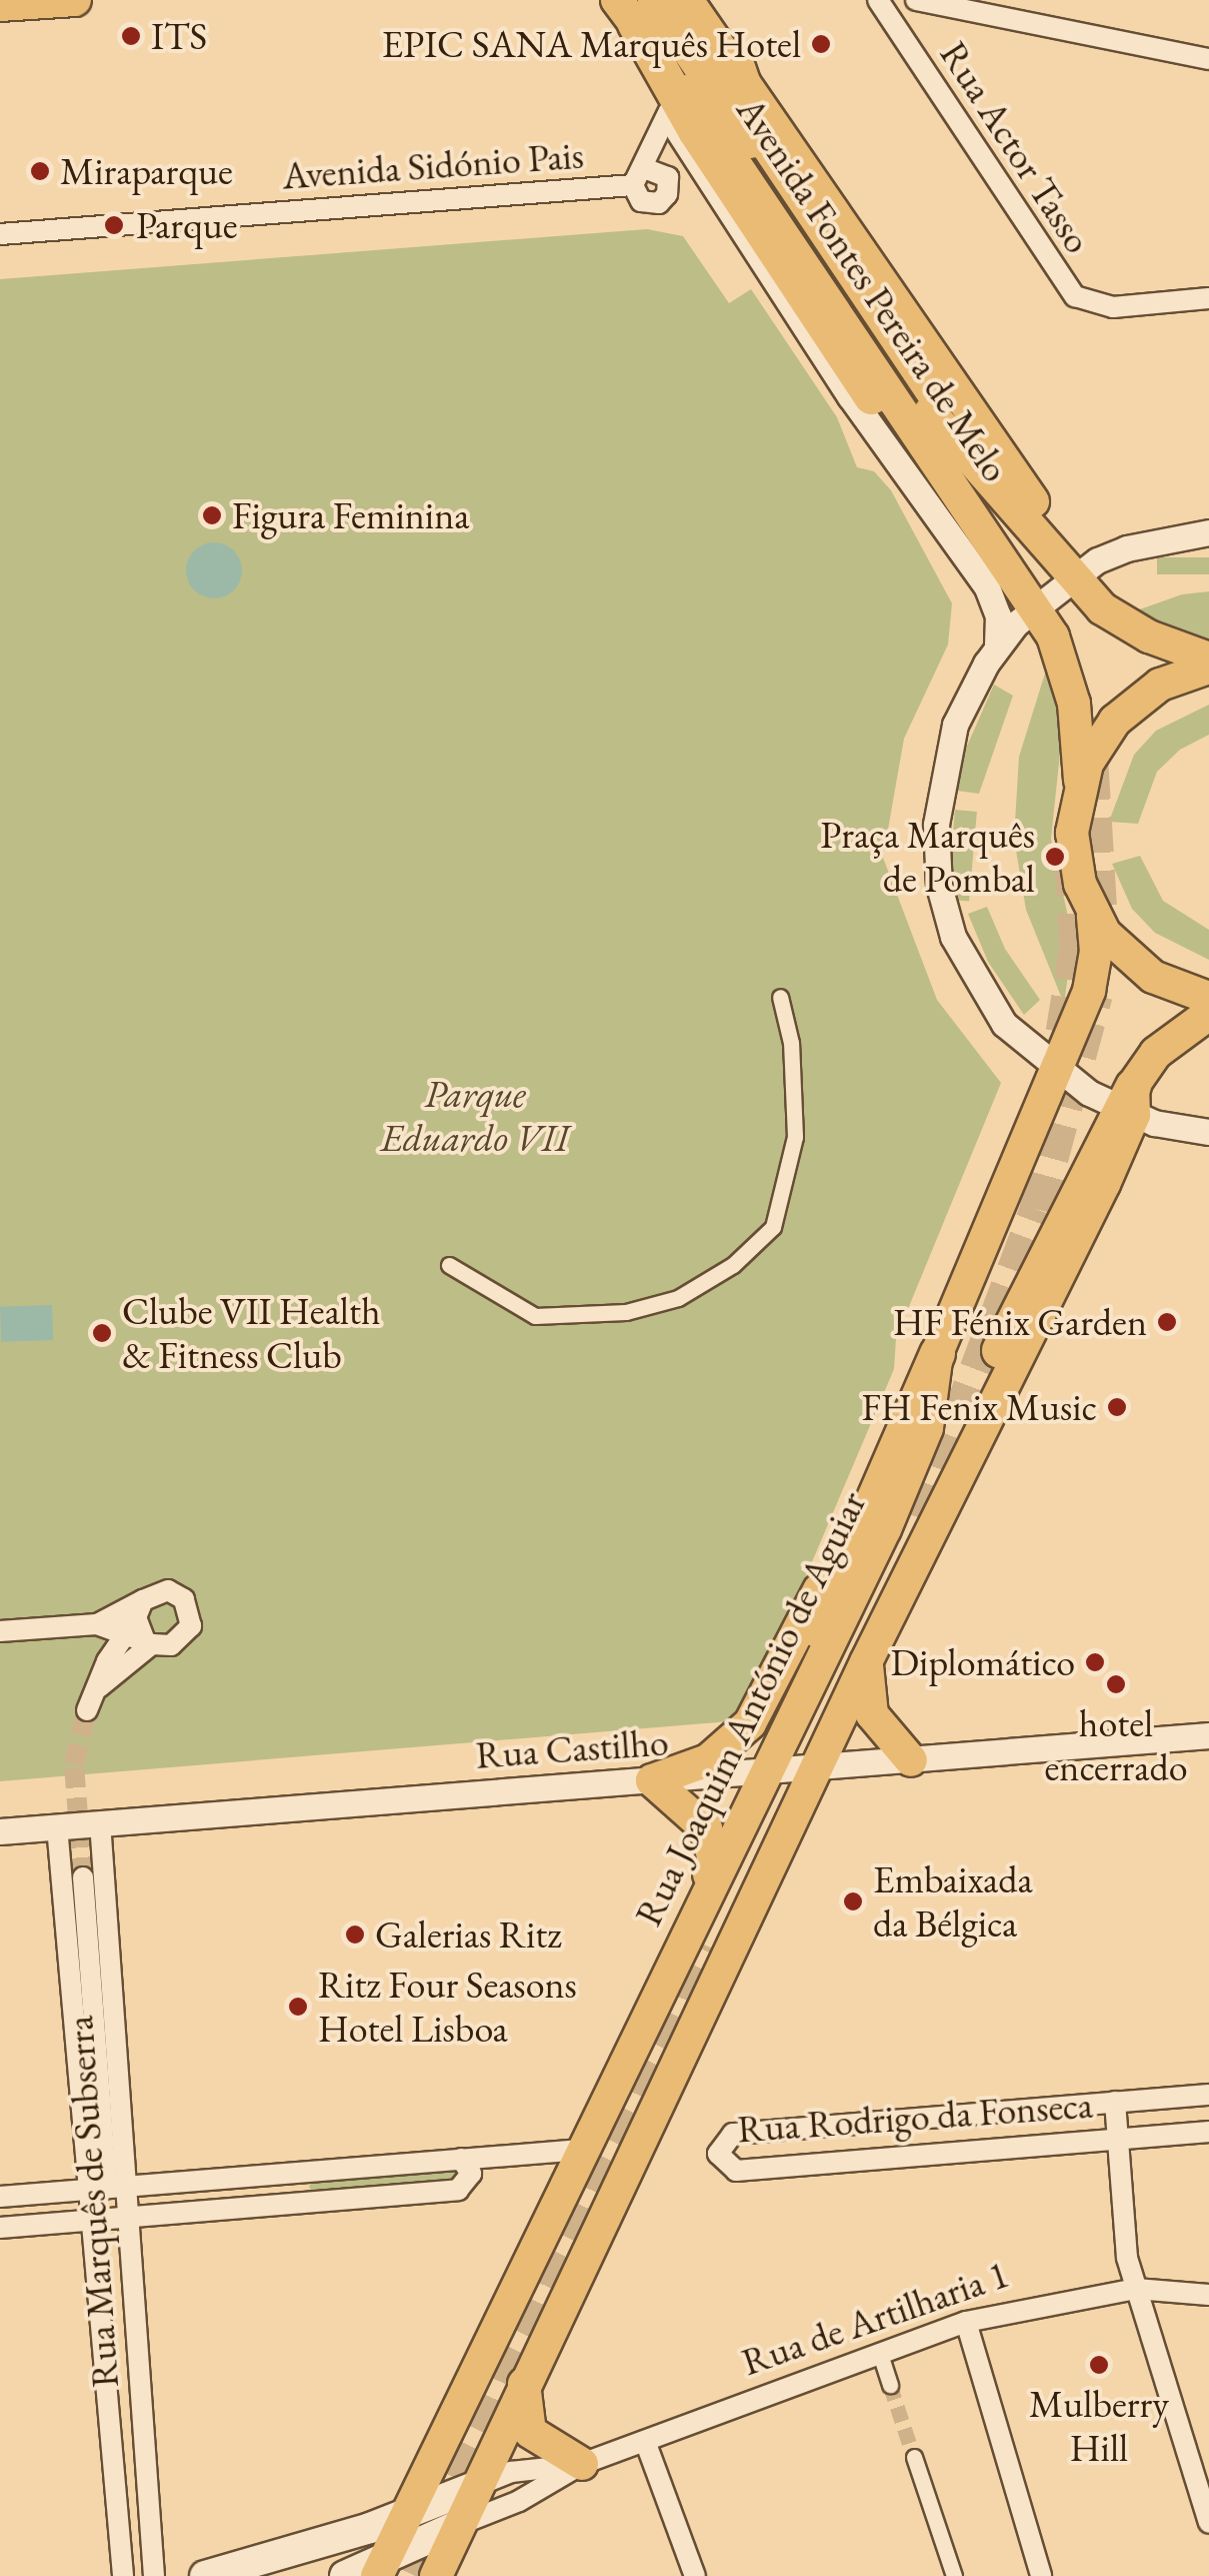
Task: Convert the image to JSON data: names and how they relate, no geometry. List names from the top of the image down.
{
  "streets": {
    "highway": ["Avenida Fontes Pereira de Melo"],
    "main road": ["Rua Joaquim António de Aguiar"],
    "street": [
      "Rua Actor Tasso",
      "Avenida Sidónio Pais",
      "Rua Castilho",
      "Rua Rodrigo da Fonseca",
      "Rua Marquês de Subserra",
      "Rua de Artilharia 1"
    ]
  },
  "crossings": [
    ["Rua Joaquim António de Aguiar", "Rua Castilho"],
    ["Rua Castilho", "Rua Marquês de Subserra"]
  ],
  "parks": ["Parque Eduardo VII"],
  "places": [
    "ITS",
    "EPIC SANA Marquês Hotel",
    "Miraparque",
    "Parque",
    "Figura Feminina",
    "Praça Marquês de Pombal",
    "HF Fénix Garden",
    "Clube VII Health & Fitness Club",
    "FH Fenix Music",
    "Diplomático",
    "hotel encerrado",
    "Embaixada da Bélgica",
    "Galerias Ritz",
    "Ritz Four Seasons Hotel Lisboa",
    "Mulberry Hill"
  ]
}
